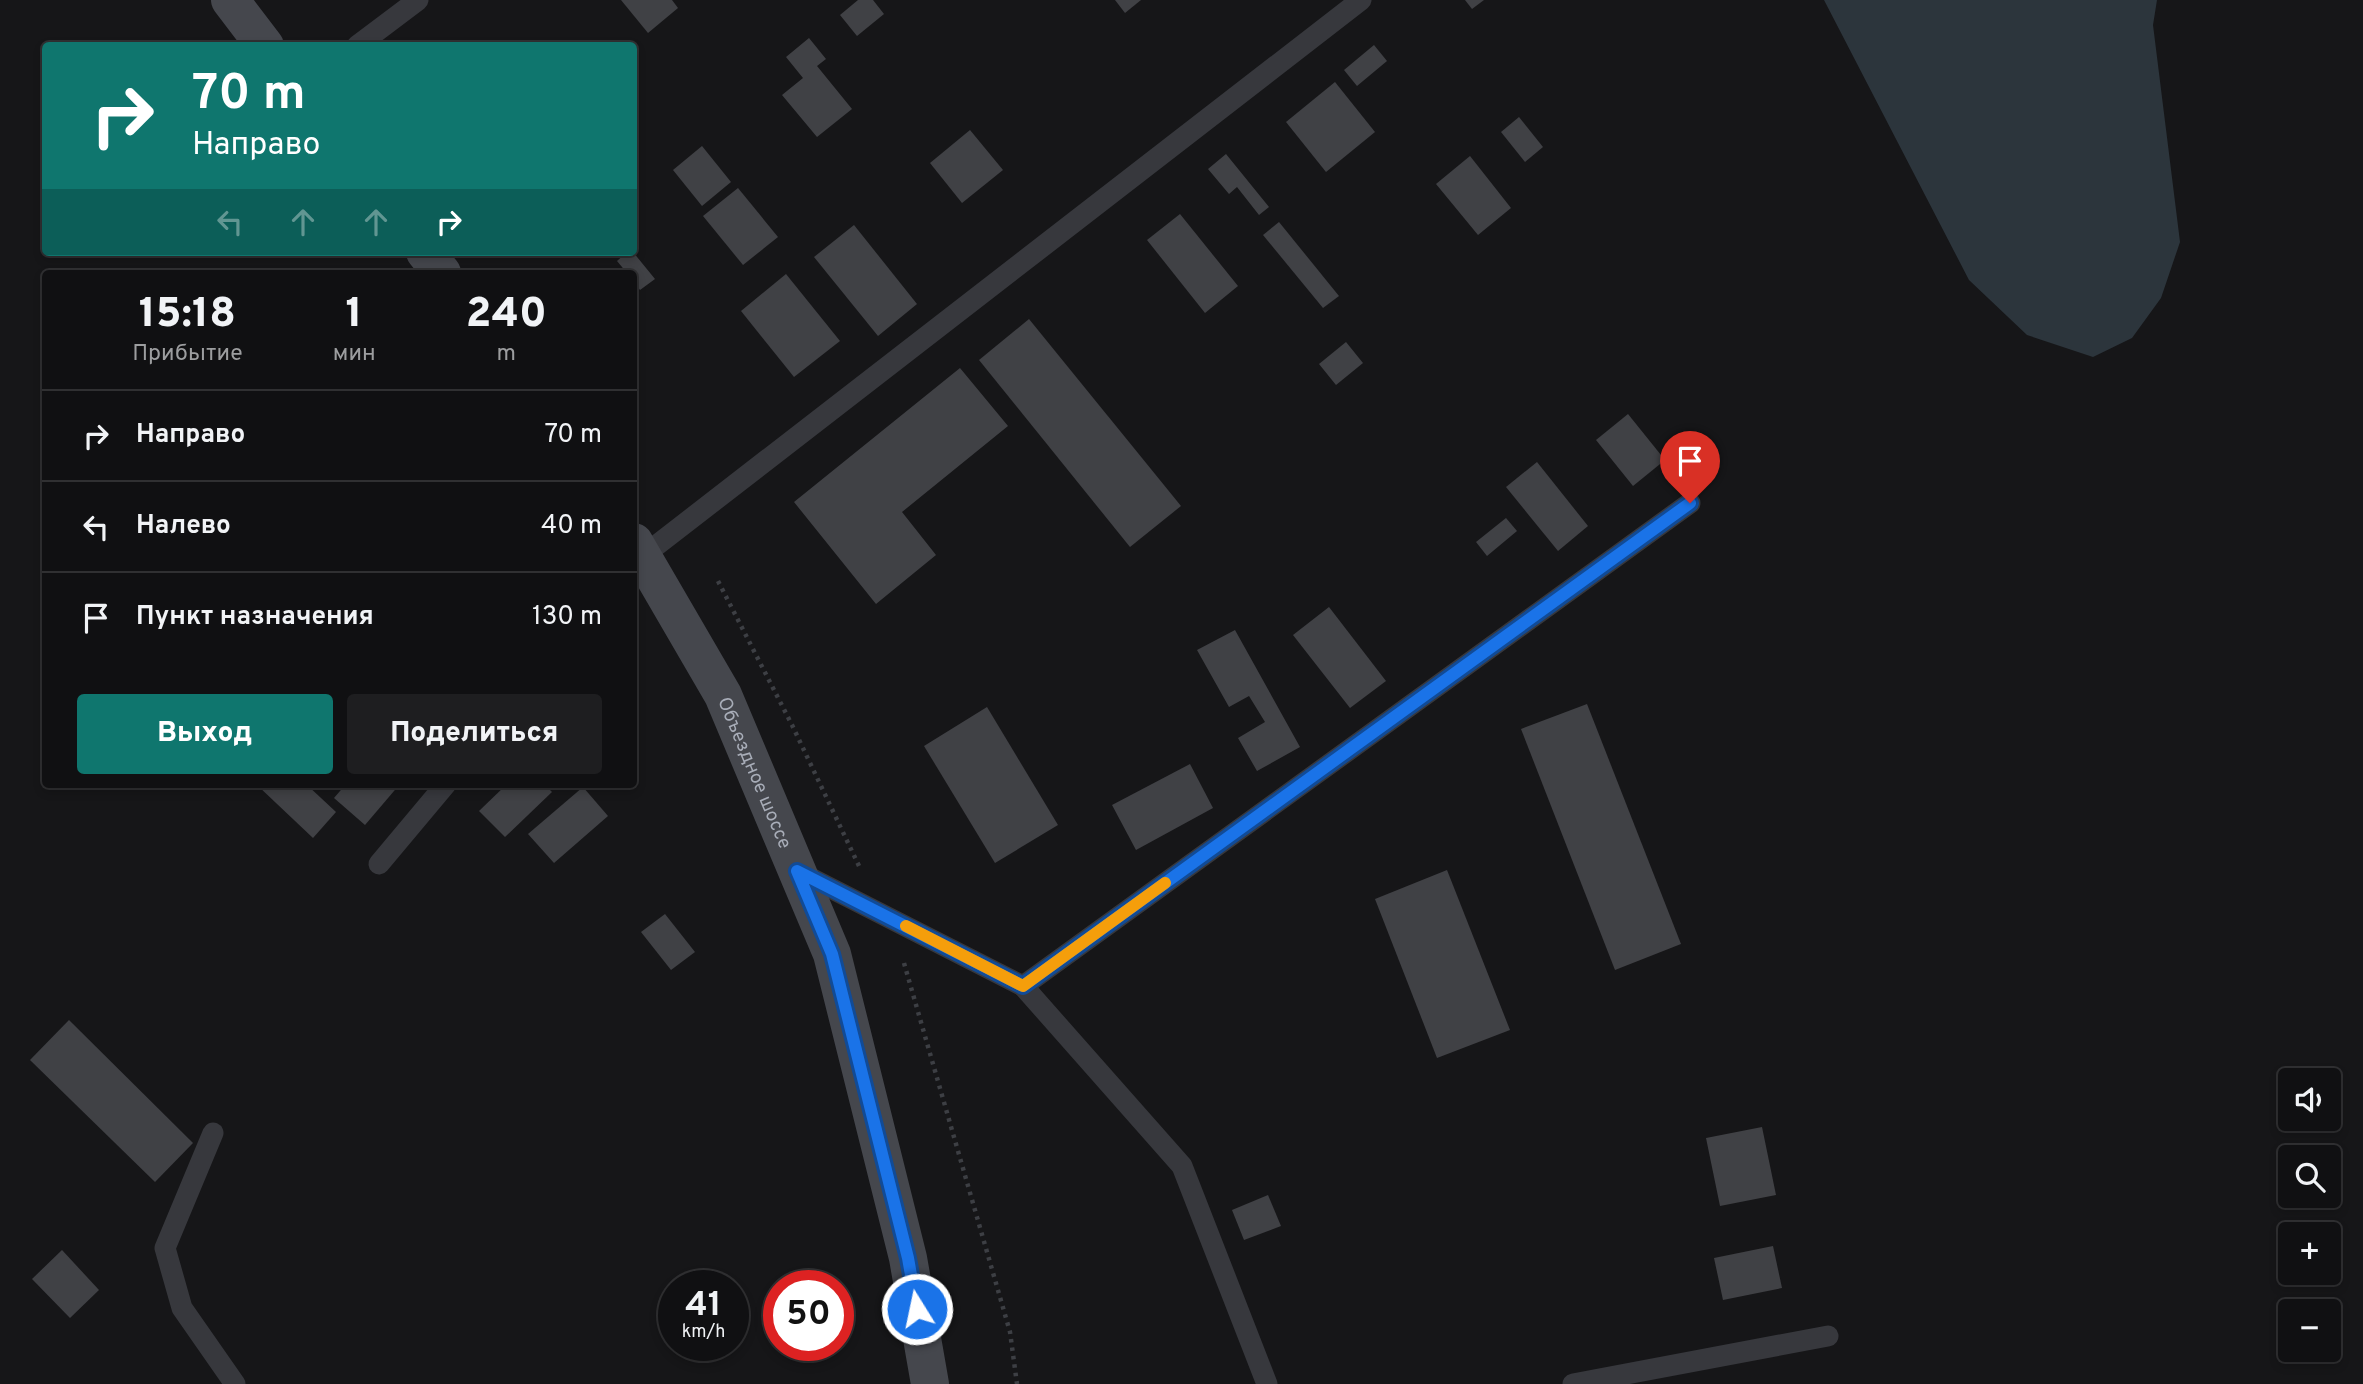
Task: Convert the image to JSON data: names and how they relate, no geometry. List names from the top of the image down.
{
  "streets": {
    "main road": ["Объездное шоссе"]
  },
  "page": {
    "turn": ["70 m", "Направо"],
    "eta": [
      "15:18",
      "Прибытие",
      "1",
      "мин",
      "240",
      "m"
    ],
    "list": [
      {
        "name": "Направо",
        "value": "70 m"
      },
      {
        "name": "Налево",
        "value": "40 m"
      },
      {
        "name": "Пункт назначения",
        "value": "130 m"
      }
    ],
    "buttons": ["Выход", "Поделиться"],
    "map_buttons": ["+", "−"],
    "speed": "41 km/h",
    "limit": "50"
  }
}
